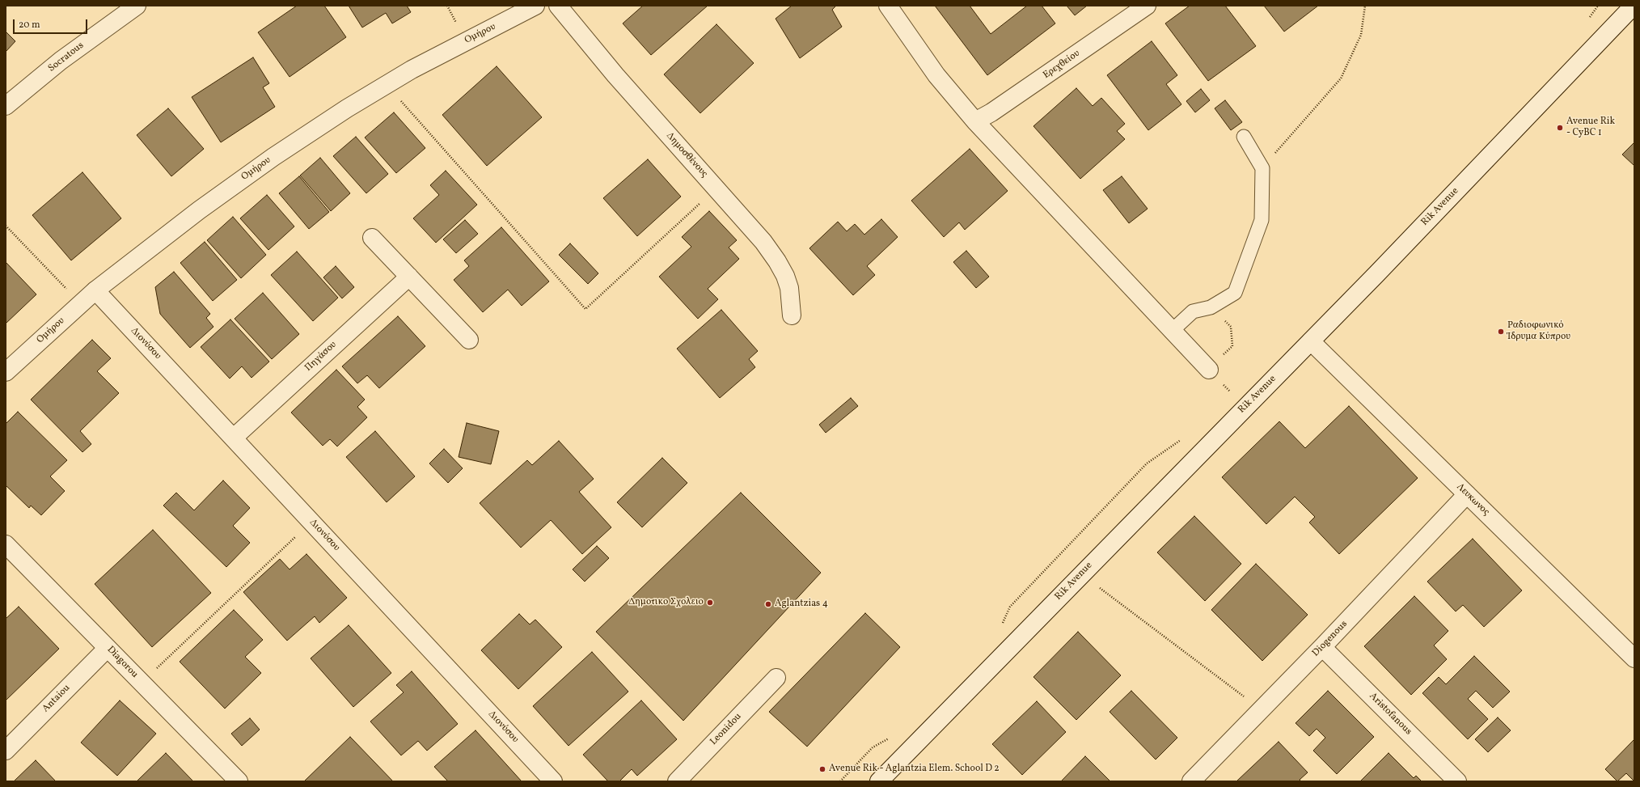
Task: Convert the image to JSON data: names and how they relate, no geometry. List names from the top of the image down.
{
  "streets": {
    "street": [
      "Ομήρου",
      "Socratous",
      "Ερεχθείου",
      "Δημοσθένους",
      "Rik Avenue",
      "Διονύσου",
      "Πηγάσου",
      "Λευκωνος",
      "Diogenous",
      "Diagorou",
      "Antaiou",
      "Aristofanous",
      "Leonidou"
    ]
  },
  "crossings": [
    ["Ομήρου", "Διονύσου"],
    ["Rik Avenue", "Λευκωνος"],
    ["Διονύσου", "Πηγάσου"],
    ["Λευκωνος", "Diogenous"],
    ["Diogenous", "Aristofanous"],
    ["Diagorou", "Antaiou"]
  ],
  "places": [
    "Avenue Rik - CyBC 1",
    "Ραδιοφωνικό Ίδρυμα Κύπρου",
    "Δημοτικο Σχολειο",
    "Aglantzias 4",
    "Avenue Rik - Aglantzia Elem. School D 2"
  ],
  "scale_bar": "20 m"
}
